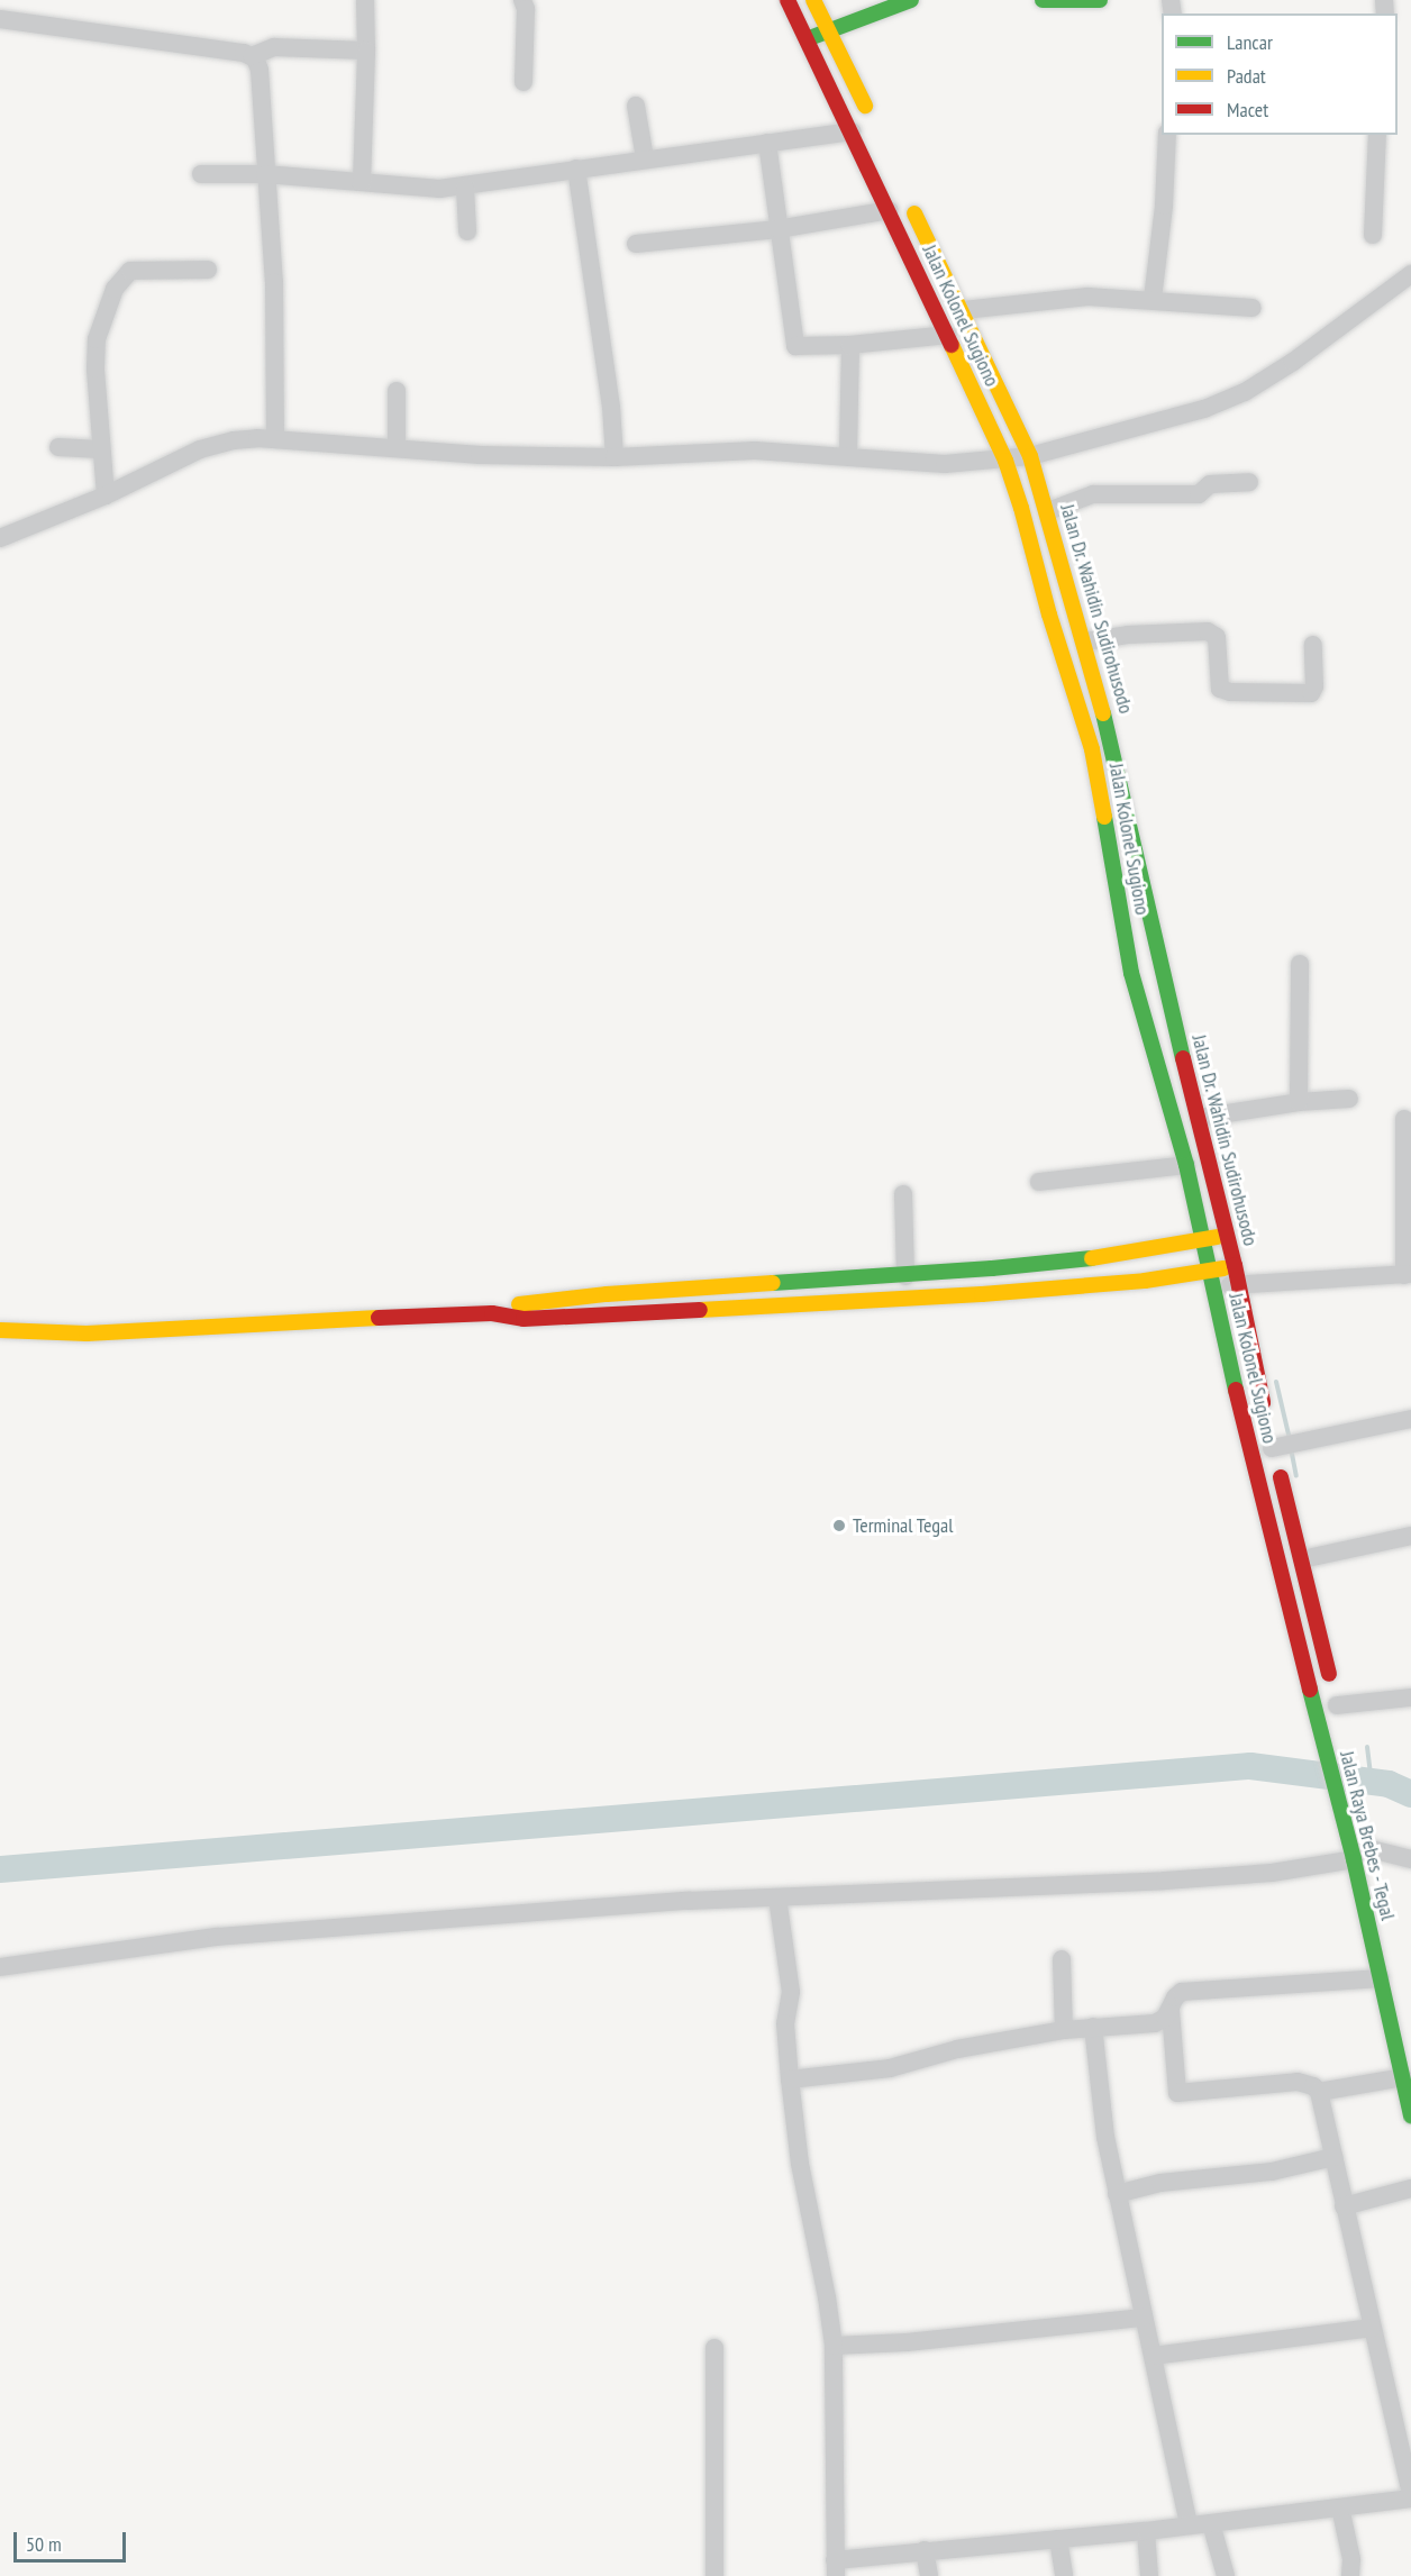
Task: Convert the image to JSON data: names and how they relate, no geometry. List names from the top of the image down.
{
  "streets": {
    "main road": ["Jalan Kolonel Sugiono", "Jalan Dr. Wahidin Sudirohusodo", "Jalan Raya Brebes - Tegal"]
  },
  "crossings": [
    ["Jalan Kolonel Sugiono", "Jalan Dr. Wahidin Sudirohusodo"],
    ["Jalan Kolonel Sugiono", "Jalan Raya Brebes - Tegal"]
  ],
  "places": ["Terminal Tegal"],
  "legend": ["Lancar", "Padat", "Macet"],
  "scale_bar": "50 m"
}
